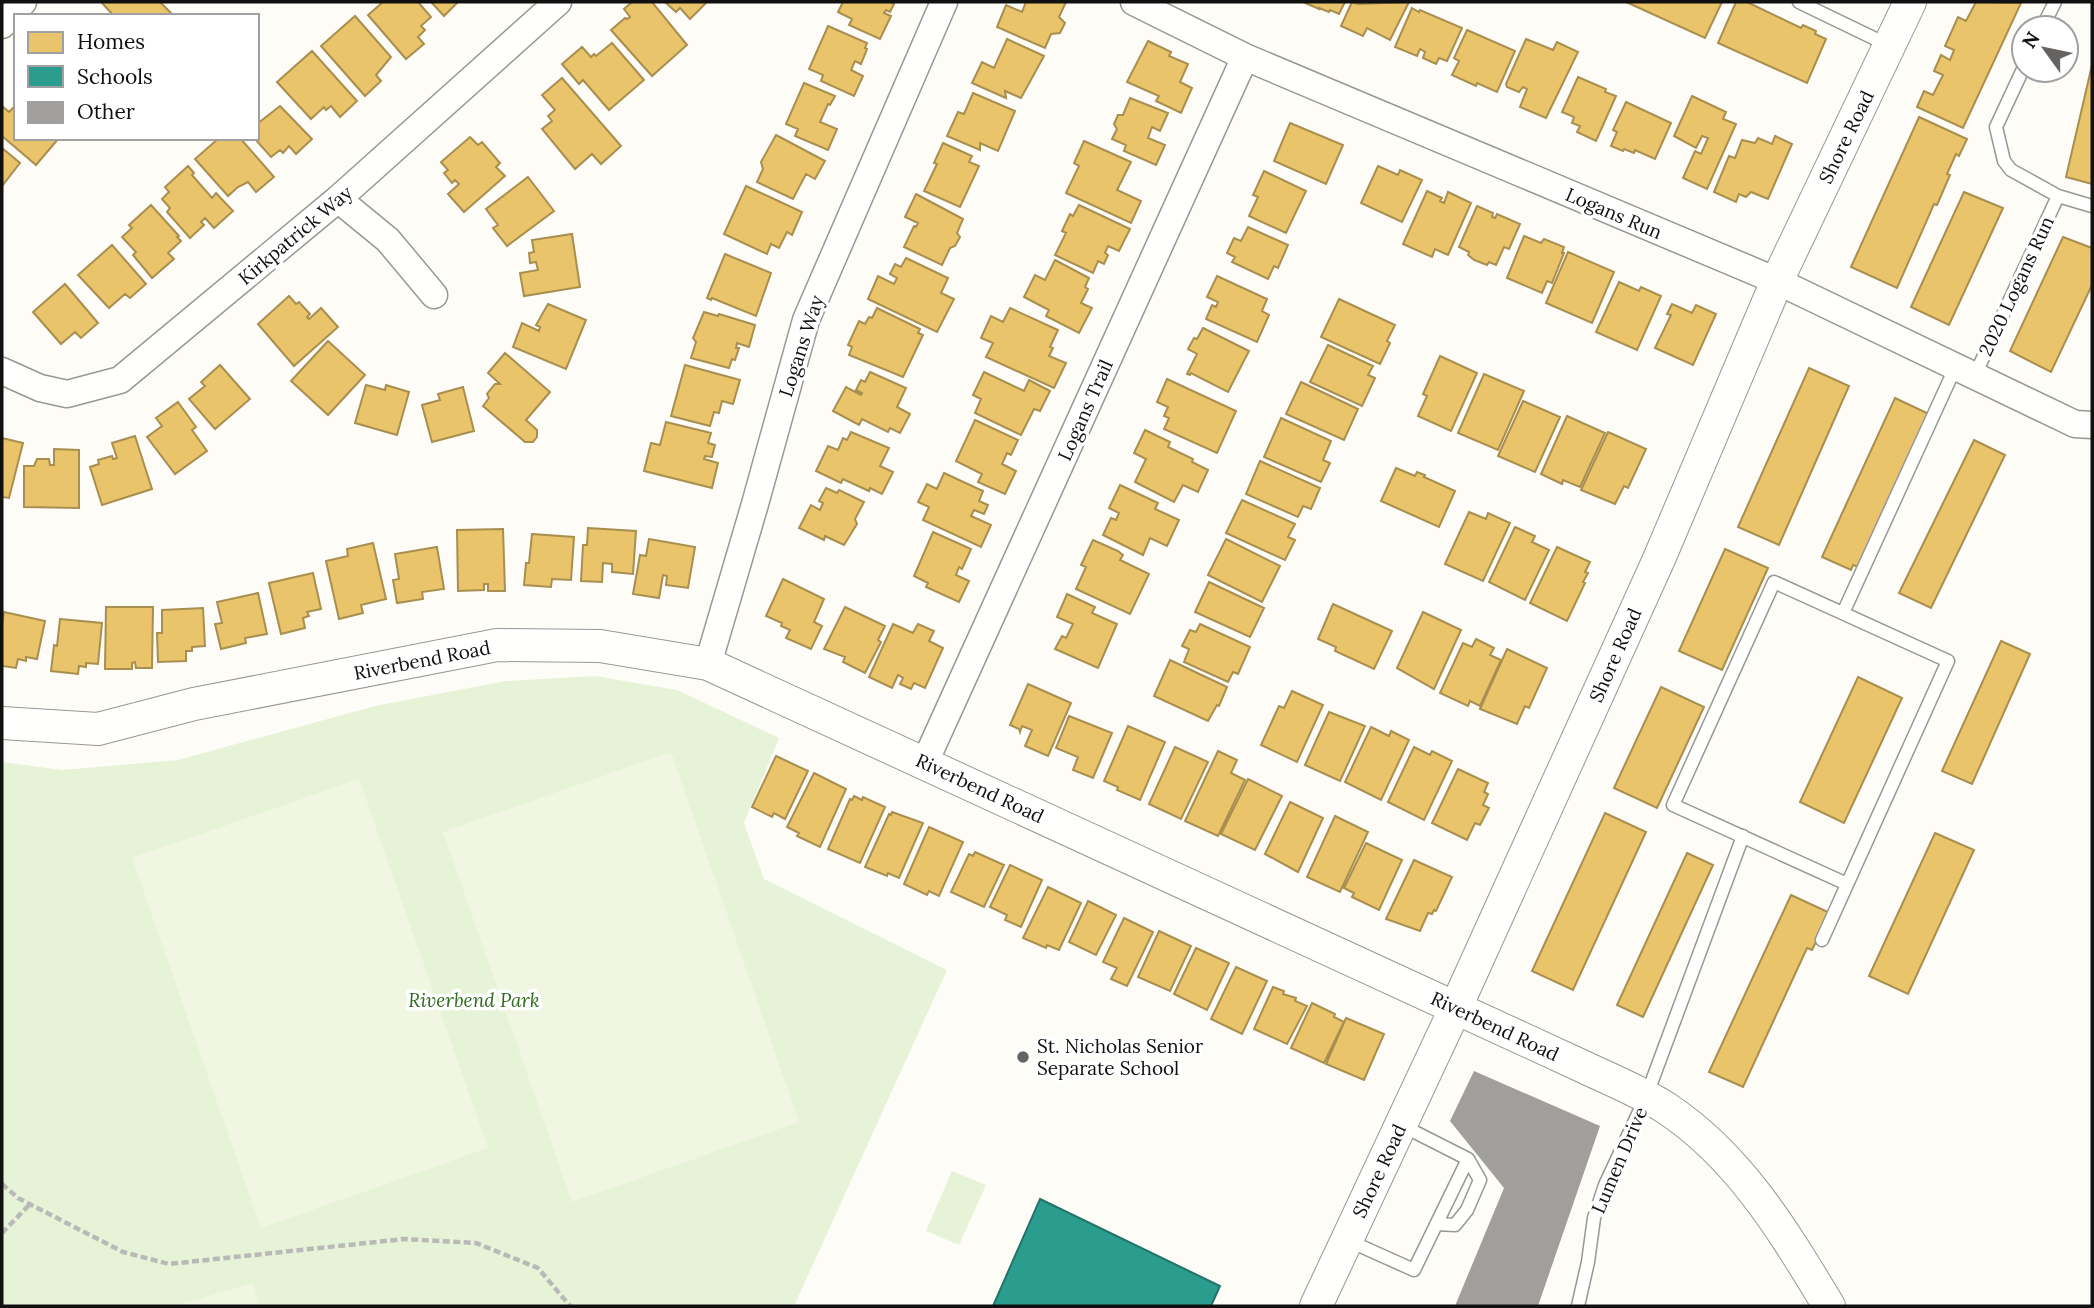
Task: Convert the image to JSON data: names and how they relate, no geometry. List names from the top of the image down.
{
  "streets": {
    "street": [
      "Shore Road",
      "Logans Run",
      "Kirkpatrick Way",
      "Logans Way",
      "Logans Trail",
      "Riverbend Road"
    ],
    "lane": ["2020 Logans Run", "Lumen Drive"]
  },
  "crossings": [
    ["Shore Road", "Logans Run"],
    ["Shore Road", "Riverbend Road"],
    ["Logans Run", "2020 Logans Run"],
    ["Logans Run", "Logans Trail"],
    ["Logans Way", "Riverbend Road"],
    ["Logans Trail", "Riverbend Road"],
    ["Riverbend Road", "Lumen Drive"]
  ],
  "parks": ["Riverbend Park"],
  "places": ["St. Nicholas Senior Separate School"],
  "legend": ["Homes", "Schools", "Other"],
  "north": "top left"
}
